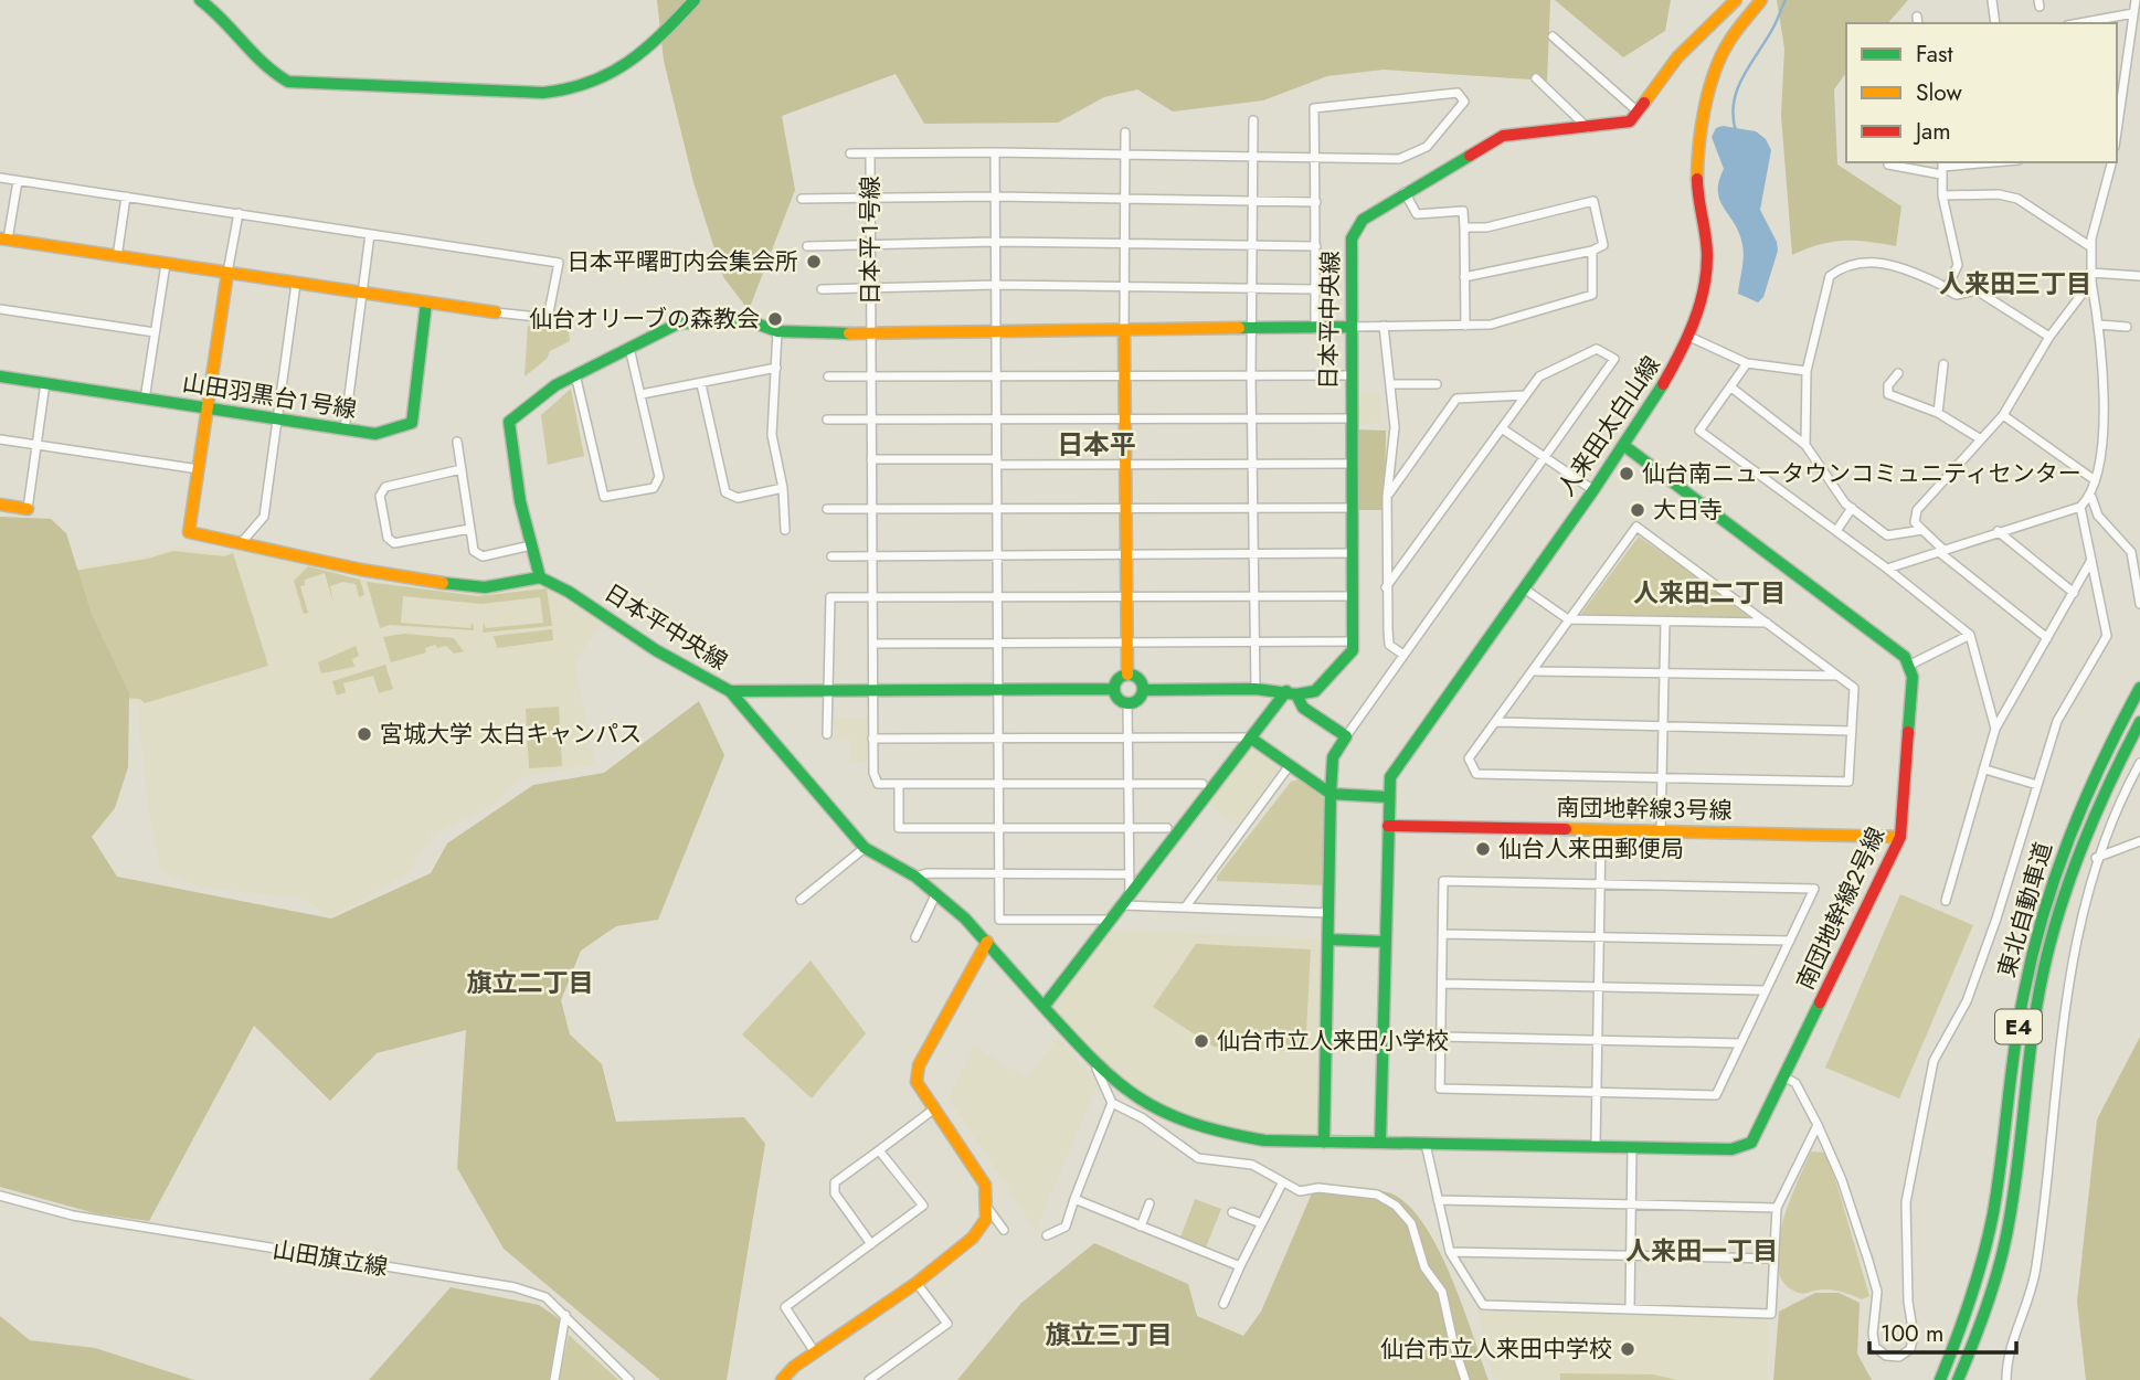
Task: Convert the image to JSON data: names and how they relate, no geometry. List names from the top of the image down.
{
  "streets": {
    "main road": [
      "日本平中央線",
      "山田羽黒台１号線",
      "人来田太白山線",
      "南団地幹線３号線",
      "南団地幹線２号線",
      "東北自動車道",
      "E4"
    ],
    "street": ["日本平１号線", "山田旗立線"]
  },
  "crossings": [
    ["日本平１号線", "日本平中央線"],
    ["人来田太白山線", "南団地幹線３号線"],
    ["人来田太白山線", "南団地幹線２号線"],
    ["南団地幹線３号線", "南団地幹線２号線"]
  ],
  "districts": [
    "人来田三丁目",
    "日本平",
    "人来田二丁目",
    "旗立二丁目",
    "人来田一丁目",
    "旗立三丁目"
  ],
  "places": [
    "日本平曙町内会集会所",
    "仙台オリーブの森教会",
    "仙台南ニュータウンコミュニティセンター",
    "大日寺",
    "宮城大学 太白キャンパス",
    "仙台人来田郵便局",
    "仙台市立人来田小学校",
    "仙台市立人来田中学校"
  ],
  "legend": ["Fast", "Slow", "Jam"],
  "scale_bar": "100 m"
}
